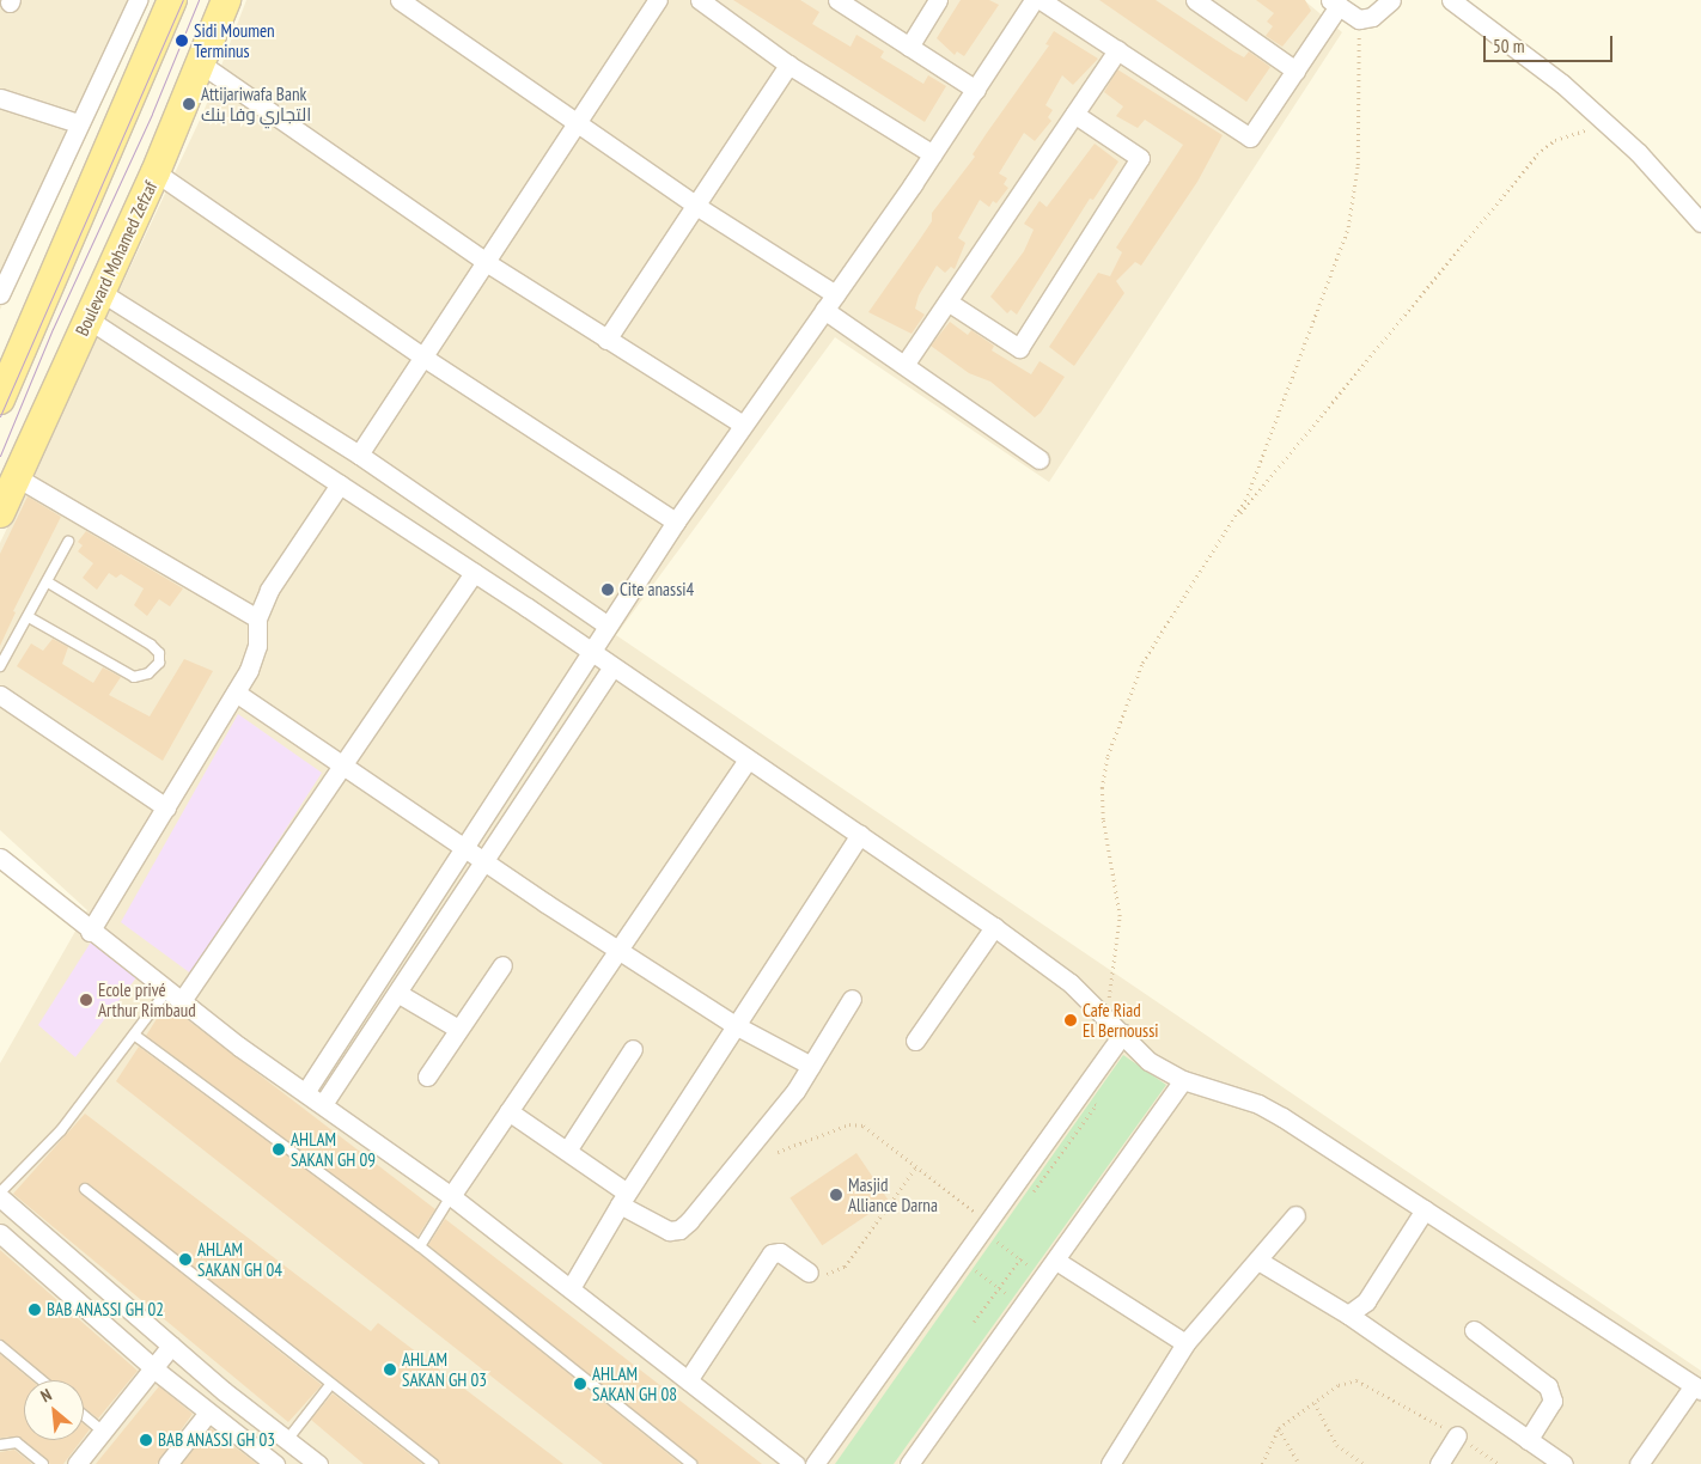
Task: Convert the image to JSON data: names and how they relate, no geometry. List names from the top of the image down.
{
  "streets": {
    "main road": ["Boulevard Mohamed Zefzaf"]
  },
  "places": [
    "Sidi Moumen Terminus",
    "Attijariwafa Bank التجاري وفا بنك",
    "Cite anassi4",
    "Ecole privé Arthur Rimbaud",
    "Cafe Riad El Bernoussi",
    "AHLAM SAKAN GH 09",
    "Masjid Alliance Darna",
    "AHLAM SAKAN GH 04",
    "BAB ANASSI GH 02",
    "AHLAM SAKAN GH 03",
    "AHLAM SAKAN GH 08",
    "BAB ANASSI GH 03"
  ],
  "scale_bar": "50 m",
  "north": "top left"
}
